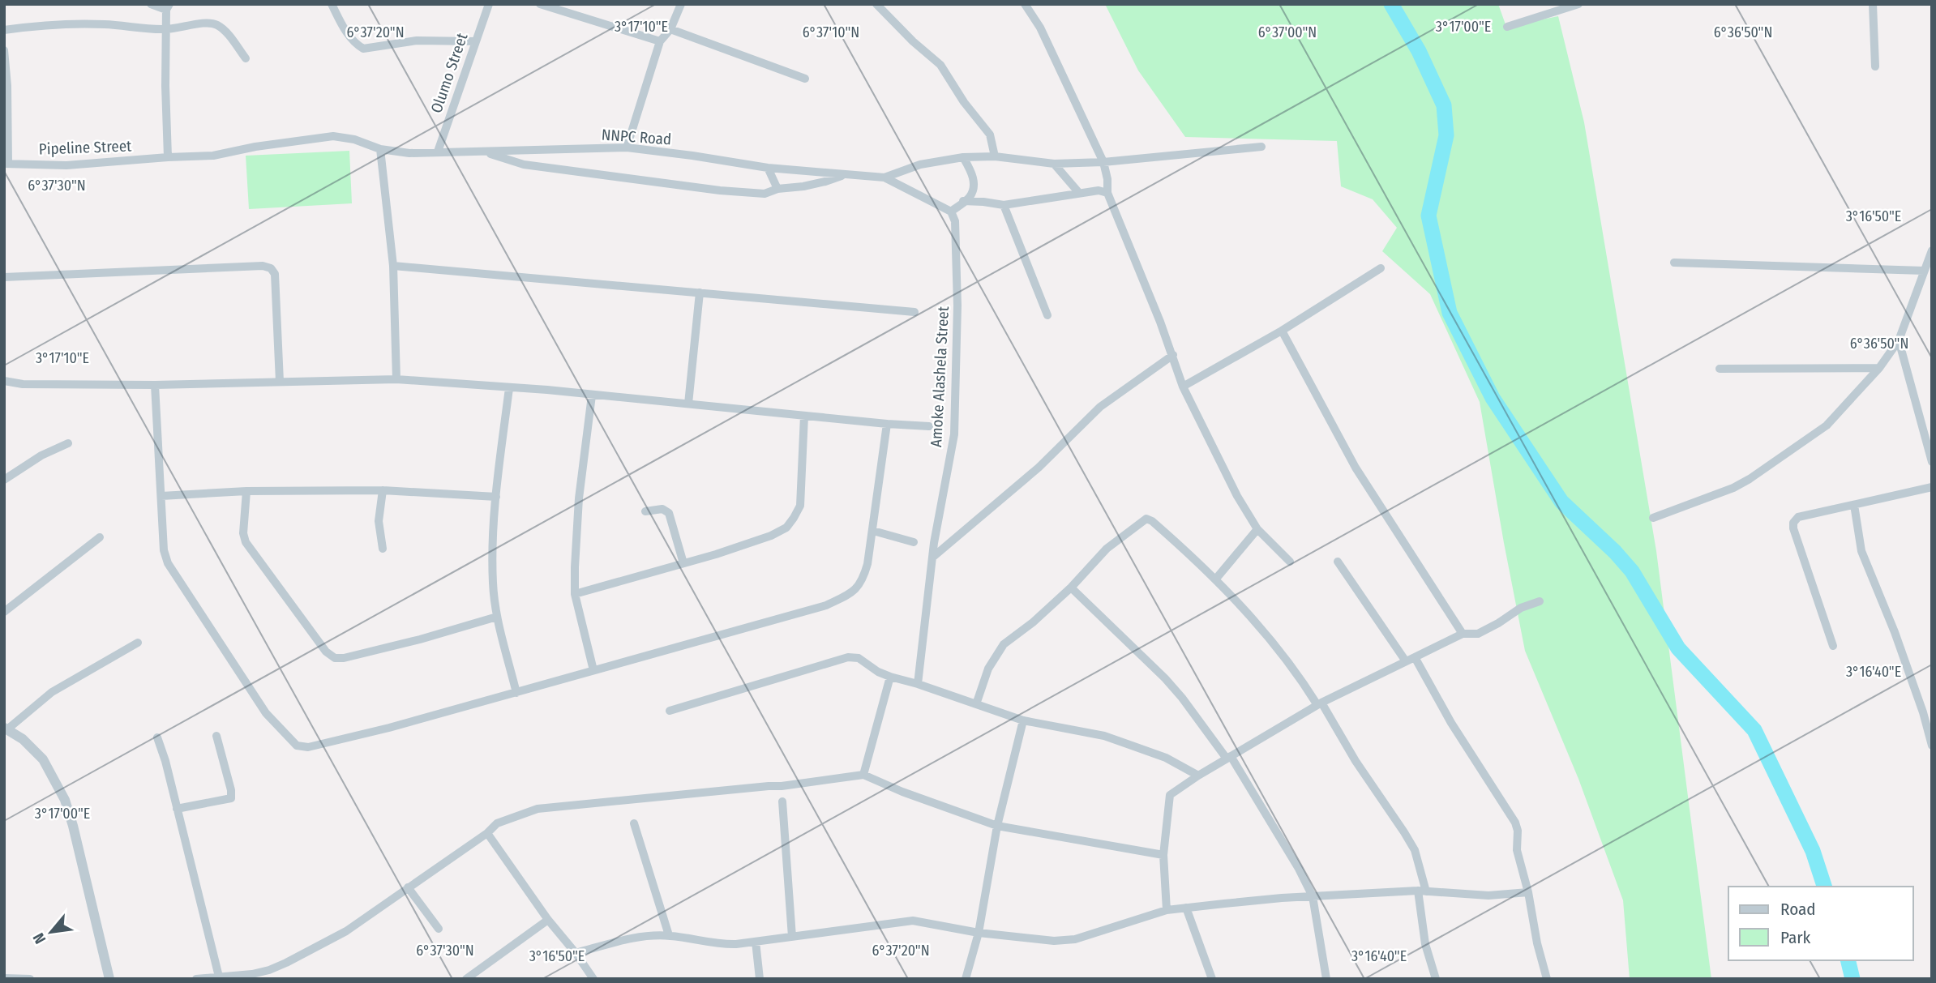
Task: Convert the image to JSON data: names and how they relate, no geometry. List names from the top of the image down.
{
  "streets": {
    "street": [
      "Olumo Street",
      "NNPC Road",
      "Pipeline Street",
      "Amoke Alashela Street"
    ]
  },
  "crossings": [
    ["Olumo Street", "NNPC Road"],
    ["NNPC Road", "Pipeline Street"]
  ],
  "legend": ["Road", "Park"],
  "north": "bottom left",
  "coordinates": [
    "3°17'10\"E",
    "3°17'00\"E",
    "6°37'20\"N",
    "6°37'10\"N",
    "6°37'00\"N",
    "6°36'50\"N",
    "6°37'30\"N",
    "3°16'50\"E",
    "3°16'40\"E"
  ]
}
